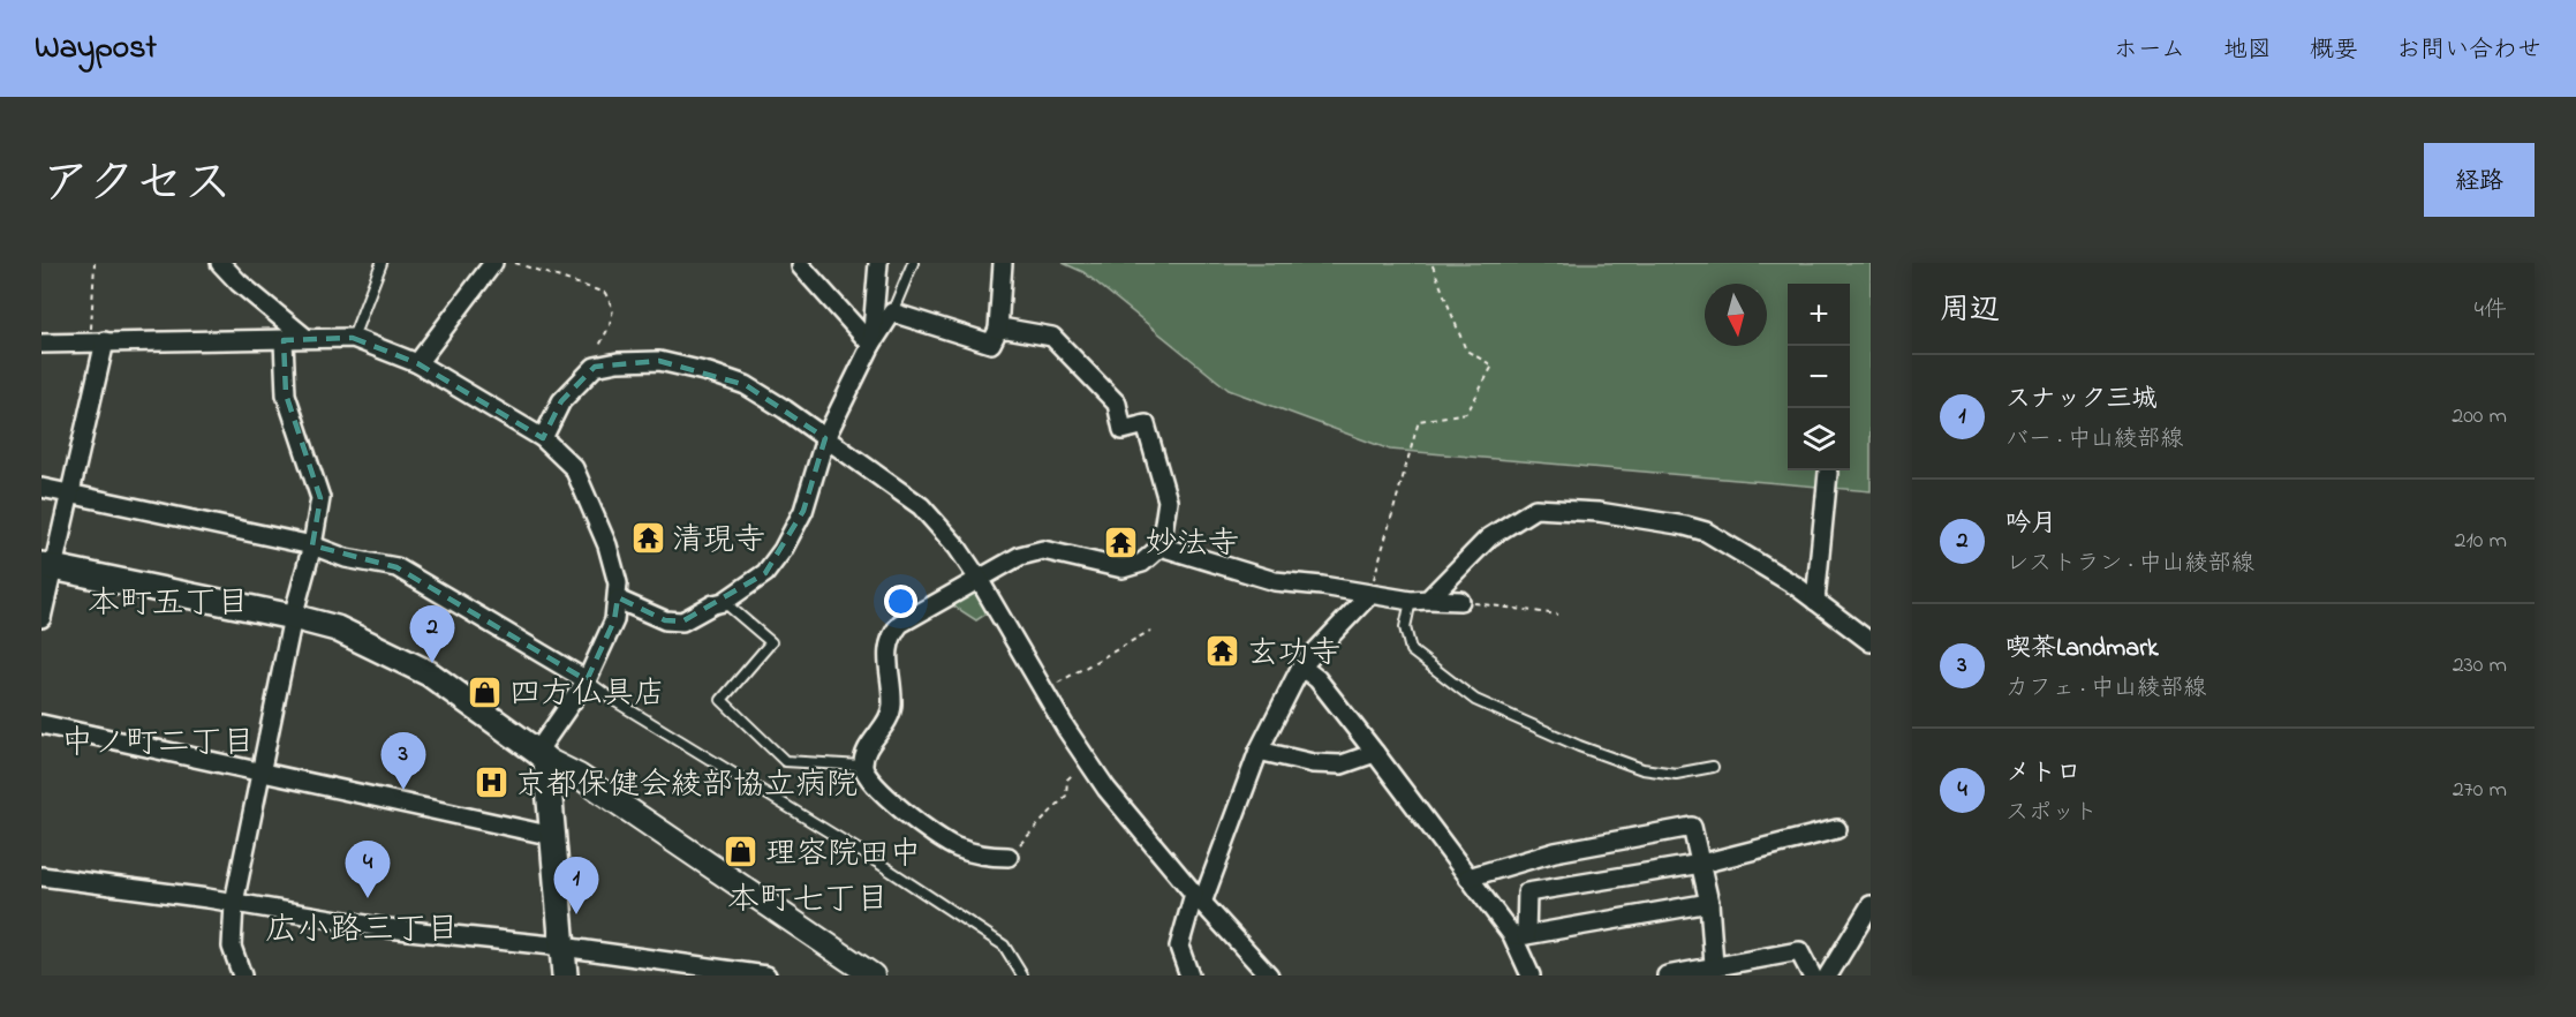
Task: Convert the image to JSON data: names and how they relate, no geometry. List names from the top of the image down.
{
  "districts": [
    "本町五丁目",
    "中ノ町二丁目",
    "本町七丁目",
    "広小路三丁目"
  ],
  "places": {
    "temple": ["清現寺", "妙法寺", "玄功寺"],
    "shop": ["四方仏具店", "理容院田中"],
    "hospital": ["京都保健会綾部協立病院"]
  },
  "north": "bottom",
  "page": {
    "header": "Waypost",
    "nav": [
      "ホーム",
      "地図",
      "概要",
      "お問い合わせ"
    ],
    "title": "アクセス",
    "buttons": "経路",
    "heading": ["周辺", "4件"],
    "map_buttons": ["+", "−"],
    "list": [
      {
        "mark": "1",
        "name": "スナック三城",
        "note": "バー · 中山綾部線",
        "value": "200 m"
      },
      {
        "mark": "2",
        "name": "吟月",
        "note": "レストラン · 中山綾部線",
        "value": "210 m"
      },
      {
        "mark": "3",
        "name": "喫茶Landmark",
        "note": "カフェ · 中山綾部線",
        "value": "230 m"
      },
      {
        "mark": "4",
        "name": "メトロ",
        "note": "スポット",
        "value": "270 m"
      }
    ],
    "pins": [
      "2",
      "3",
      "4",
      "1"
    ]
  }
}
